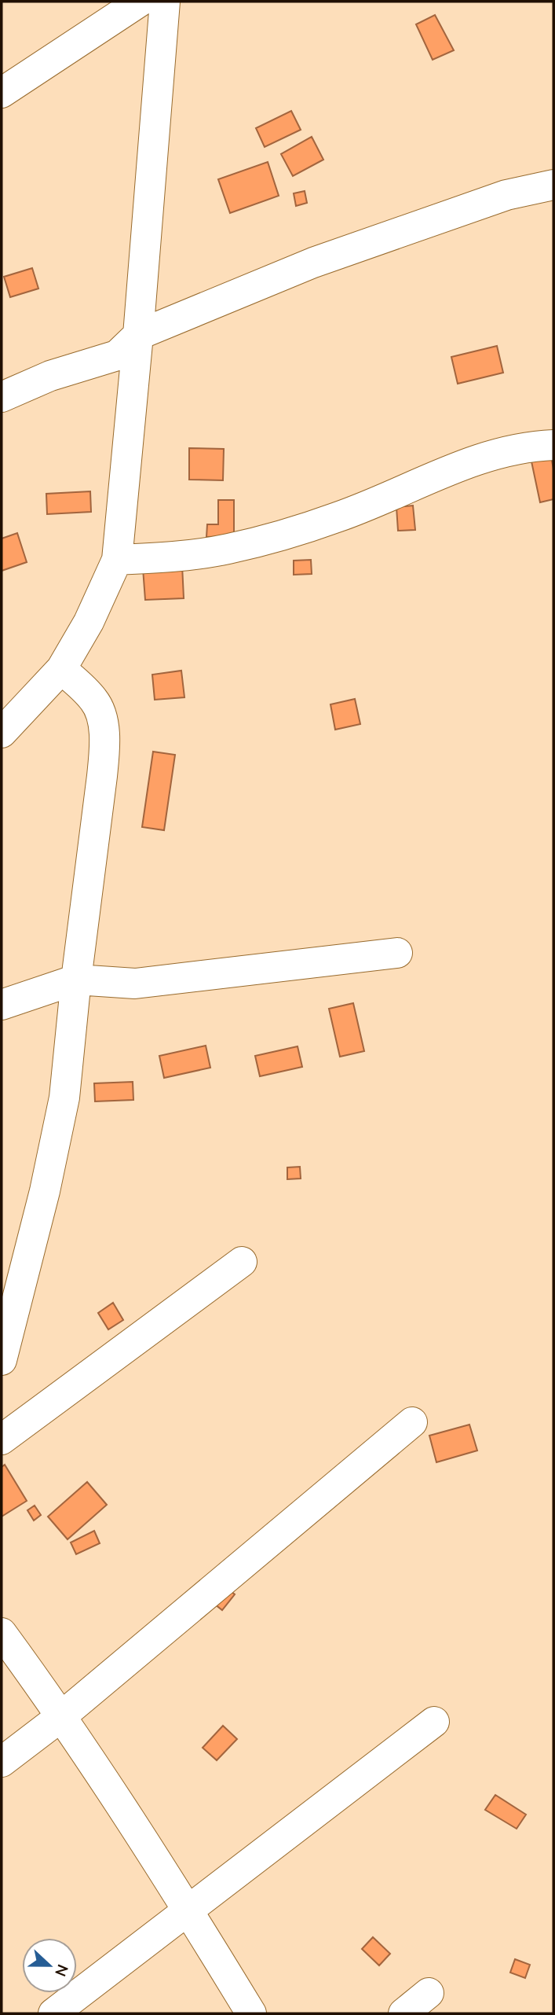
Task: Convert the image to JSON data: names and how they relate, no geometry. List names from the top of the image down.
{
  "north": "right"
}
